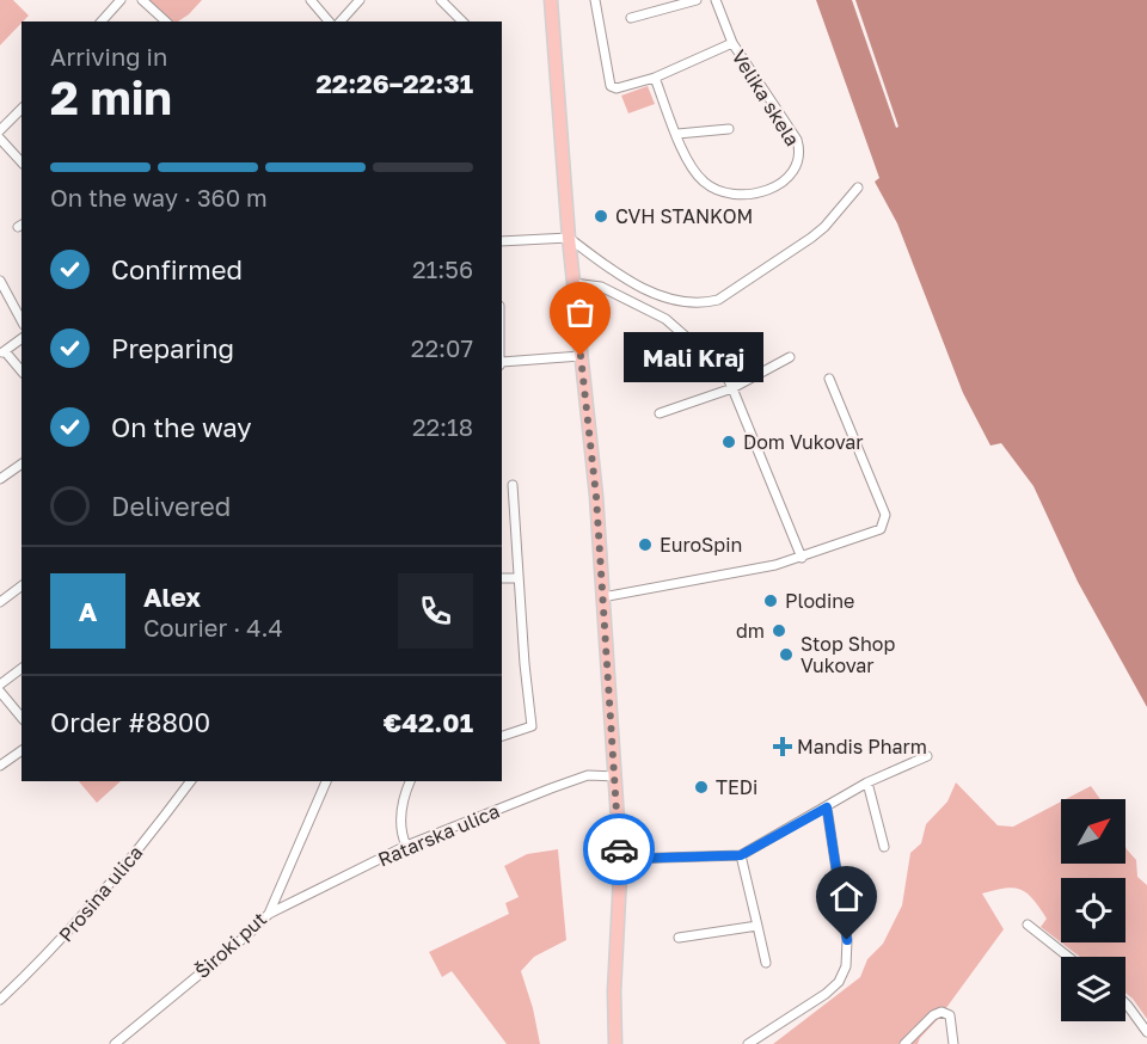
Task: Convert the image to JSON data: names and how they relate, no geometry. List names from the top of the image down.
{
  "streets": {
    "street": [
      "Velika skela",
      "Ratarska ulica",
      "Prosina ulica",
      "Široki put"
    ]
  },
  "crossings": [
    ["Ratarska ulica", "Široki put"]
  ],
  "places": {
    "other": [
      "CVH STANKOM",
      "Mali Kraj",
      "Dom Vukovar",
      "EuroSpin",
      "Plodine",
      "dm",
      "Stop Shop Vukovar",
      "TEDi"
    ],
    "health": ["Mandis Pharm"]
  },
  "north": "top right",
  "page": {
    "heading": ["2 min", "Arriving in", "22:26–22:31"],
    "panel": [
      "Alex",
      "Courier · 4.4",
      "Order #8800",
      "€42.01"
    ],
    "bar": "On the way · 360 m",
    "list": [
      ["Confirmed", "21:56"],
      ["Preparing", "22:07"],
      ["On the way", "22:18"],
      "Delivered"
    ],
    "bubble": "Mali Kraj",
    "round": "A"
  }
}
